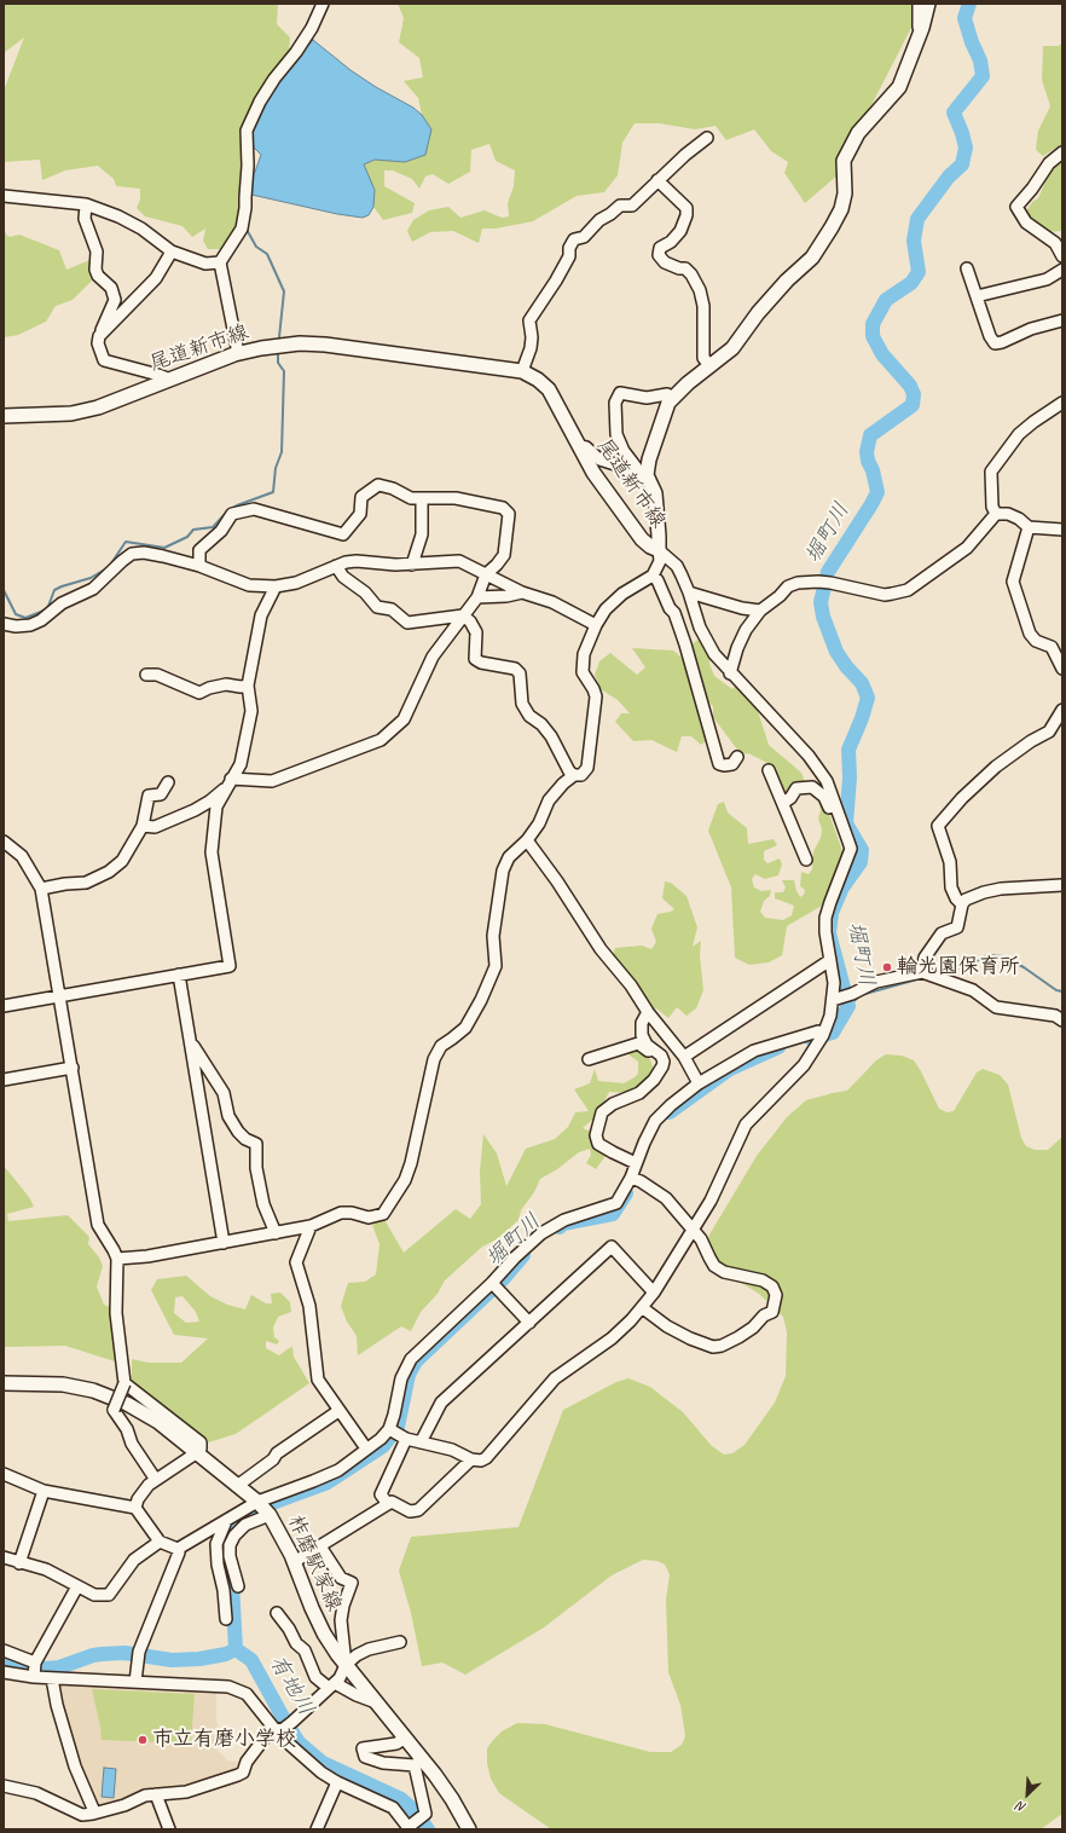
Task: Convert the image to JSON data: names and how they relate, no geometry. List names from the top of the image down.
{
  "streets": {
    "main road": ["尾道新市線", "柞磨駅家線"]
  },
  "water": ["堀町川", "有地川"],
  "places": ["輪光園保育所", "市立有磨小学校"],
  "north": "bottom left"
}
